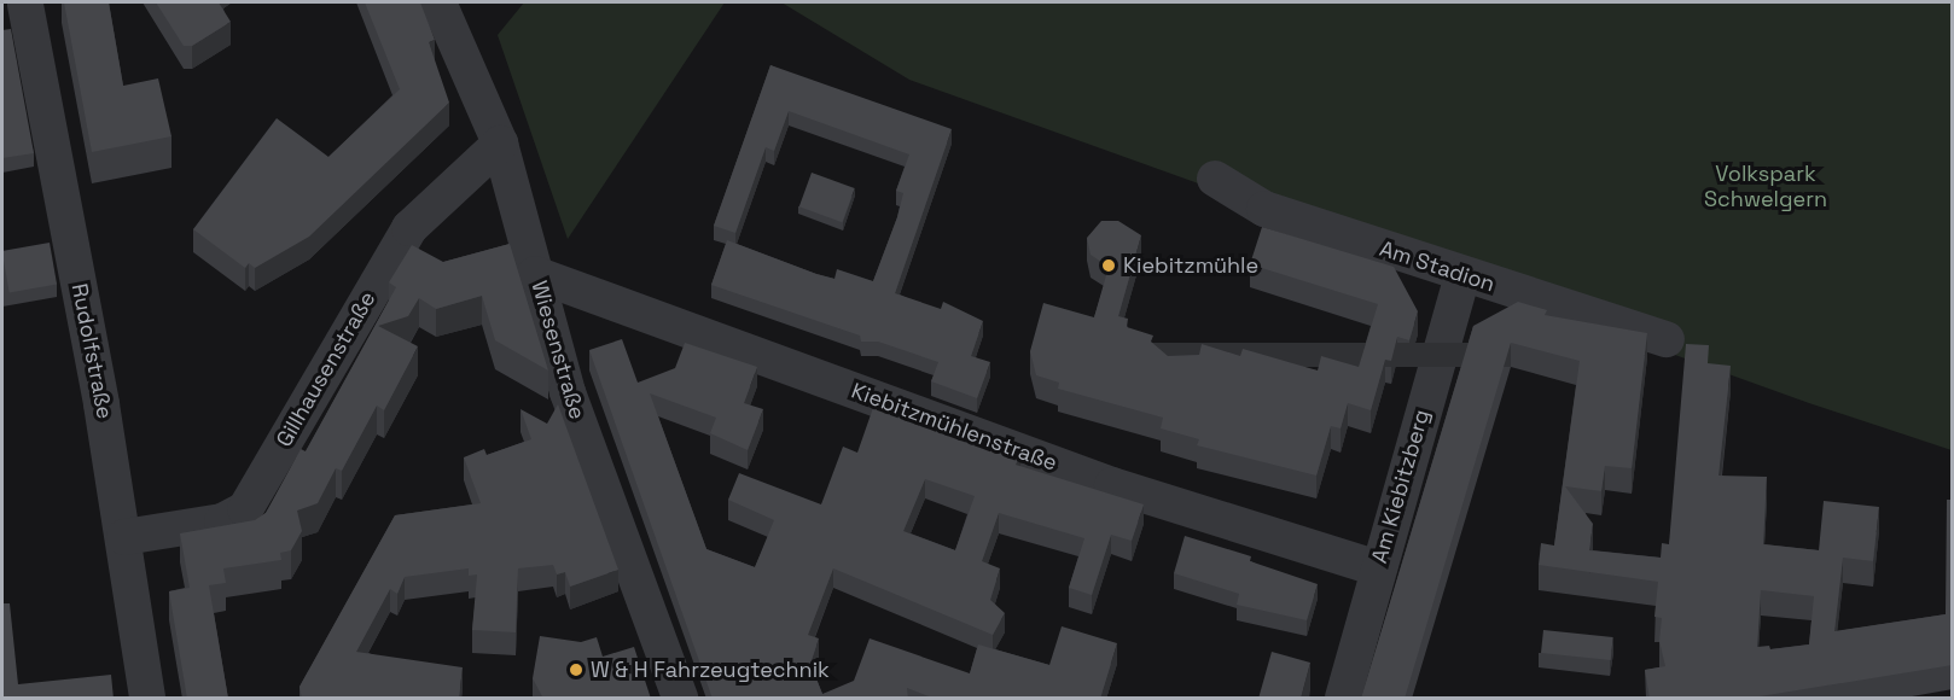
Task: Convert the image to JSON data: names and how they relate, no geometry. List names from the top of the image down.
{
  "streets": {
    "street": [
      "Am Stadion",
      "Wiesenstraße",
      "Rudolfstraße",
      "Gillhausenstraße",
      "Kiebitzmühlenstraße",
      "Am Kiebitzberg"
    ]
  },
  "crossings": [
    ["Am Stadion", "Am Kiebitzberg"],
    ["Wiesenstraße", "Gillhausenstraße"],
    ["Wiesenstraße", "Kiebitzmühlenstraße"],
    ["Rudolfstraße", "Gillhausenstraße"],
    ["Kiebitzmühlenstraße", "Am Kiebitzberg"]
  ],
  "parks": ["Volkspark Schwelgern"],
  "places": ["Kiebitzmühle", "W & H Fahrzeugtechnik"]
}
